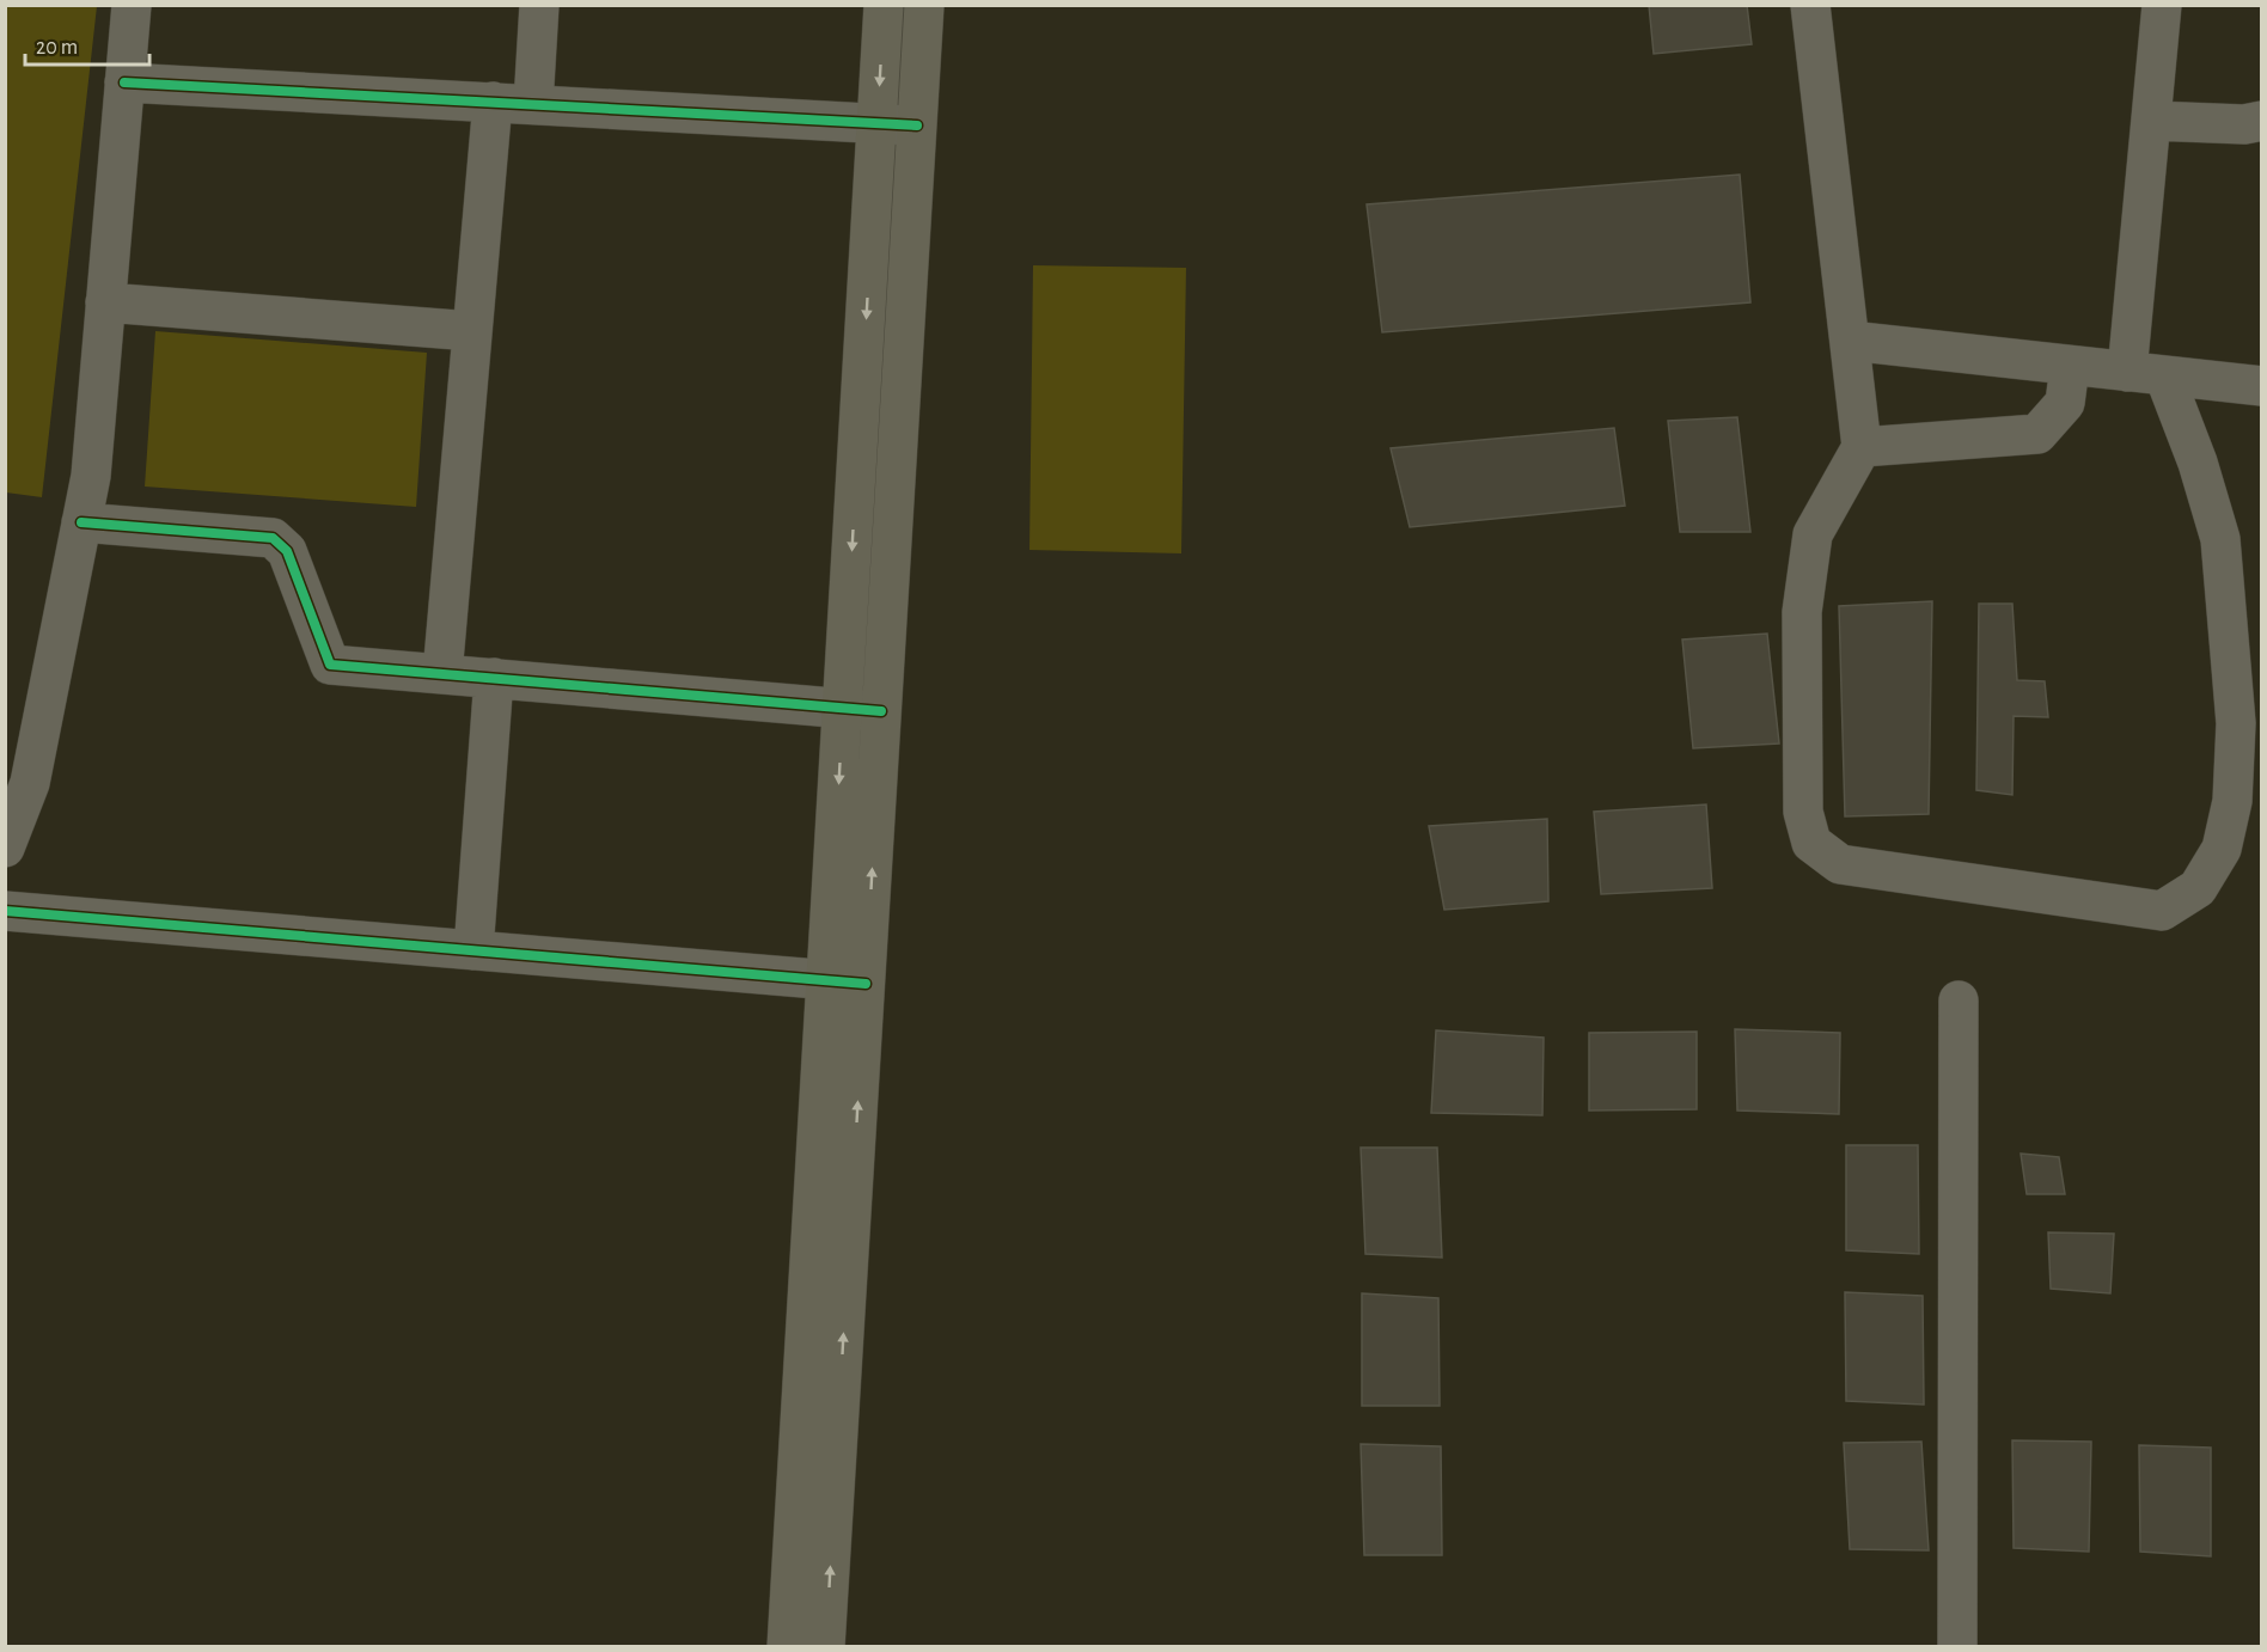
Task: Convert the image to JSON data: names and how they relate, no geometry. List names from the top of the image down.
{
  "scale_bar": "20 m"
}
